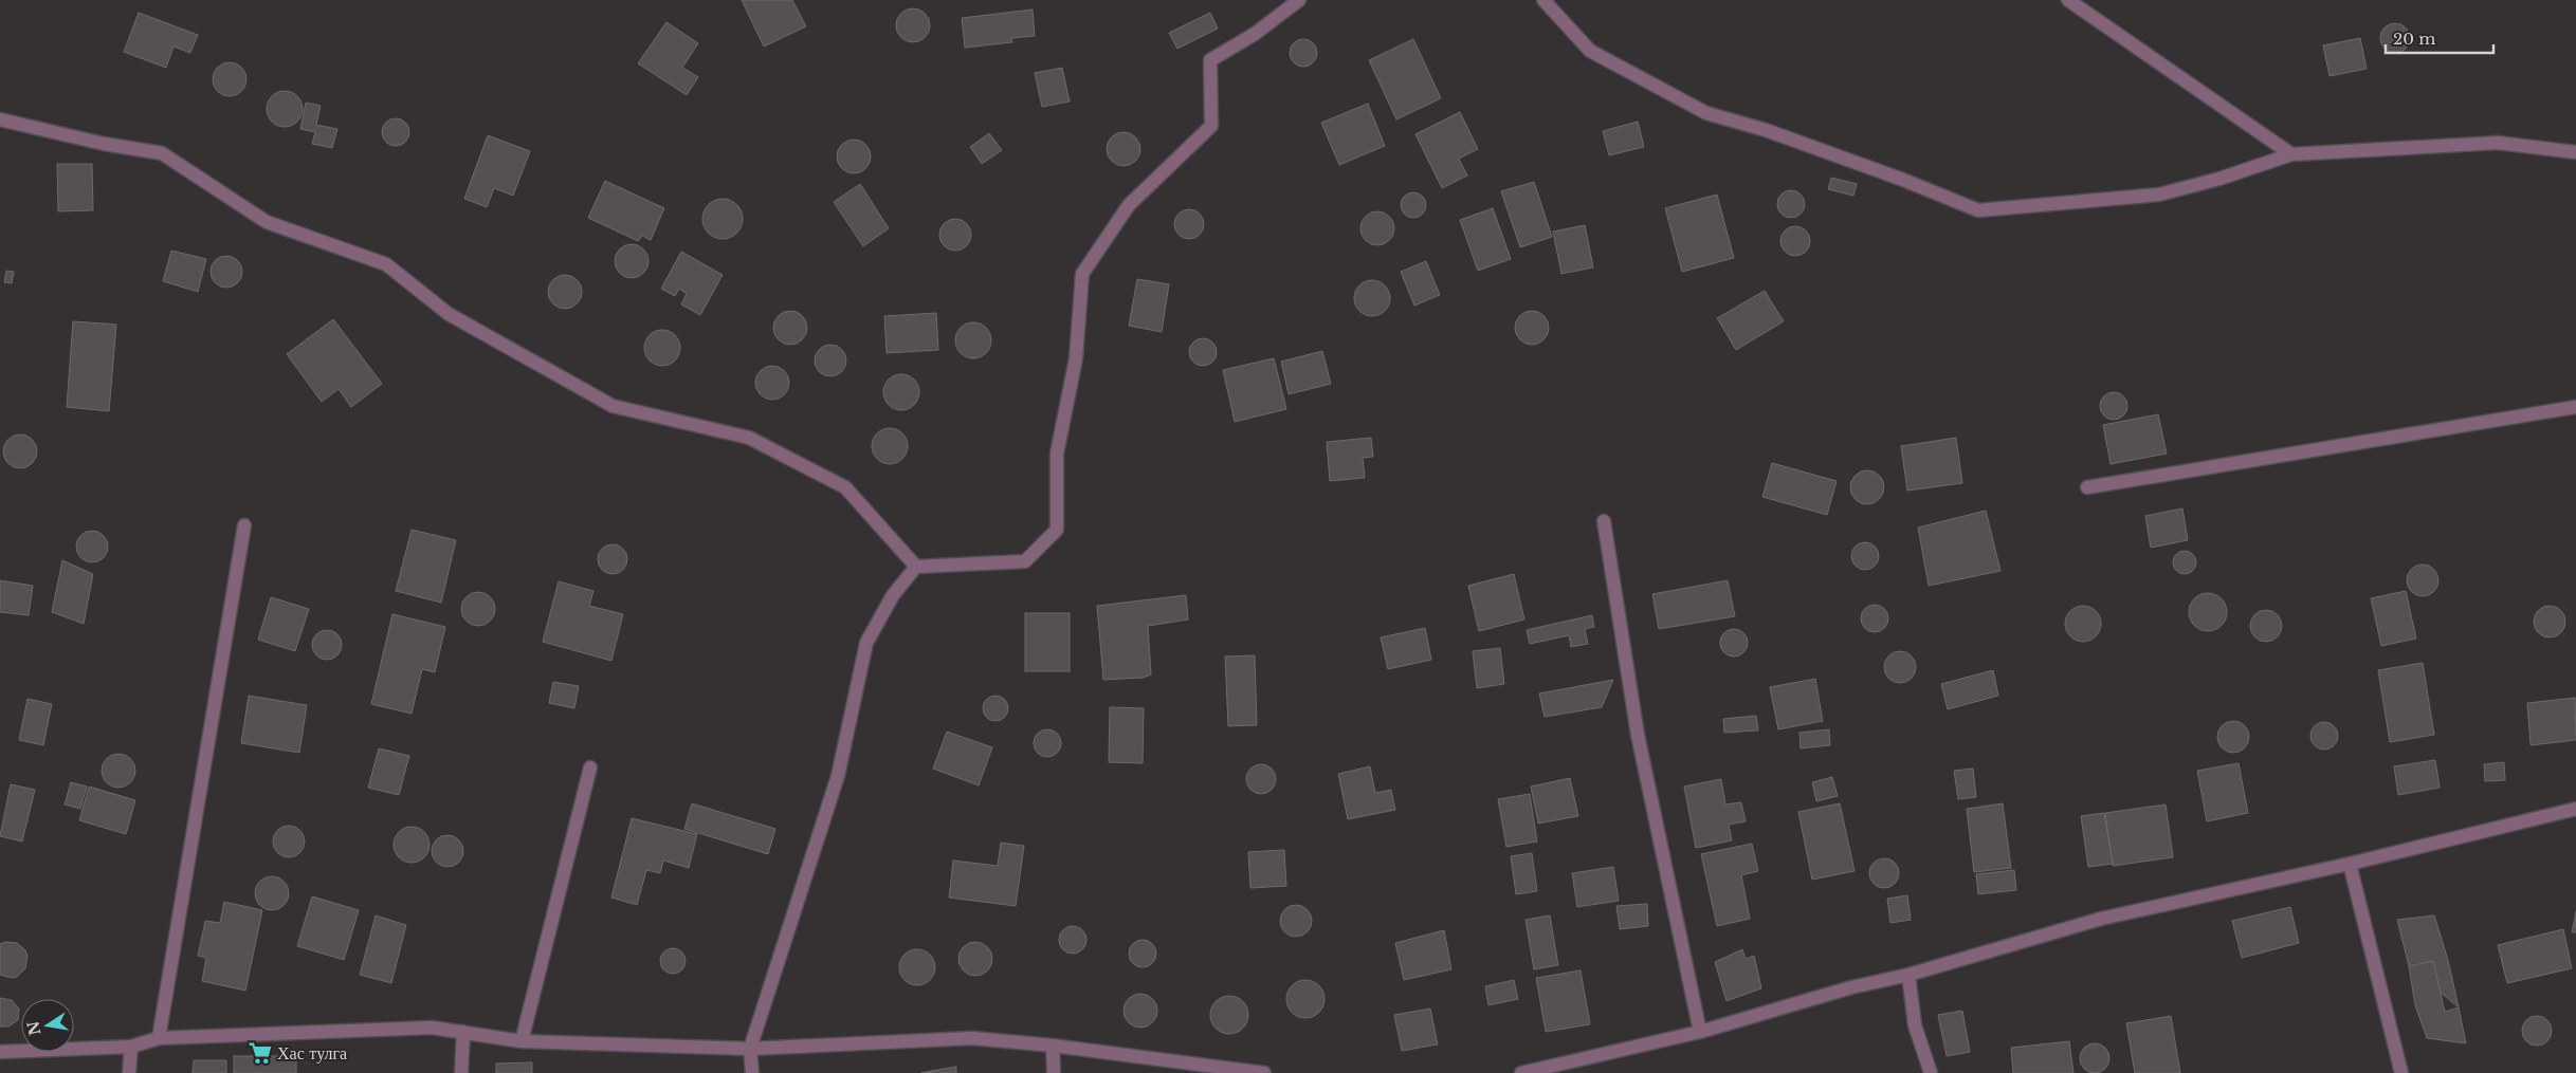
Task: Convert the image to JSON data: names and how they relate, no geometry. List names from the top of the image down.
{
  "places": {
    "supermarket": ["Хас тулга"]
  },
  "scale_bar": "20 m",
  "north": "left"
}
